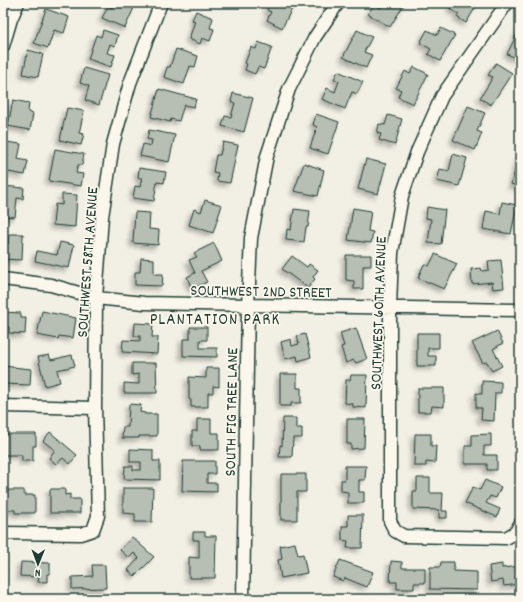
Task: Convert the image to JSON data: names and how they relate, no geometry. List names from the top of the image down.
{
  "streets": {
    "street": [
      "SOUTHWEST 58TH AVENUE",
      "SOUTHWEST 2ND STREET",
      "SOUTHWEST 60TH AVENUE",
      "SOUTH FIG TREE LANE"
    ]
  },
  "crossings": [
    ["SOUTHWEST 58TH AVENUE", "SOUTHWEST 2ND STREET"],
    ["SOUTHWEST 2ND STREET", "SOUTHWEST 60TH AVENUE"],
    ["SOUTHWEST 2ND STREET", "SOUTH FIG TREE LANE"]
  ],
  "districts": ["PLANTATION PARK"],
  "north": "bottom"
}
